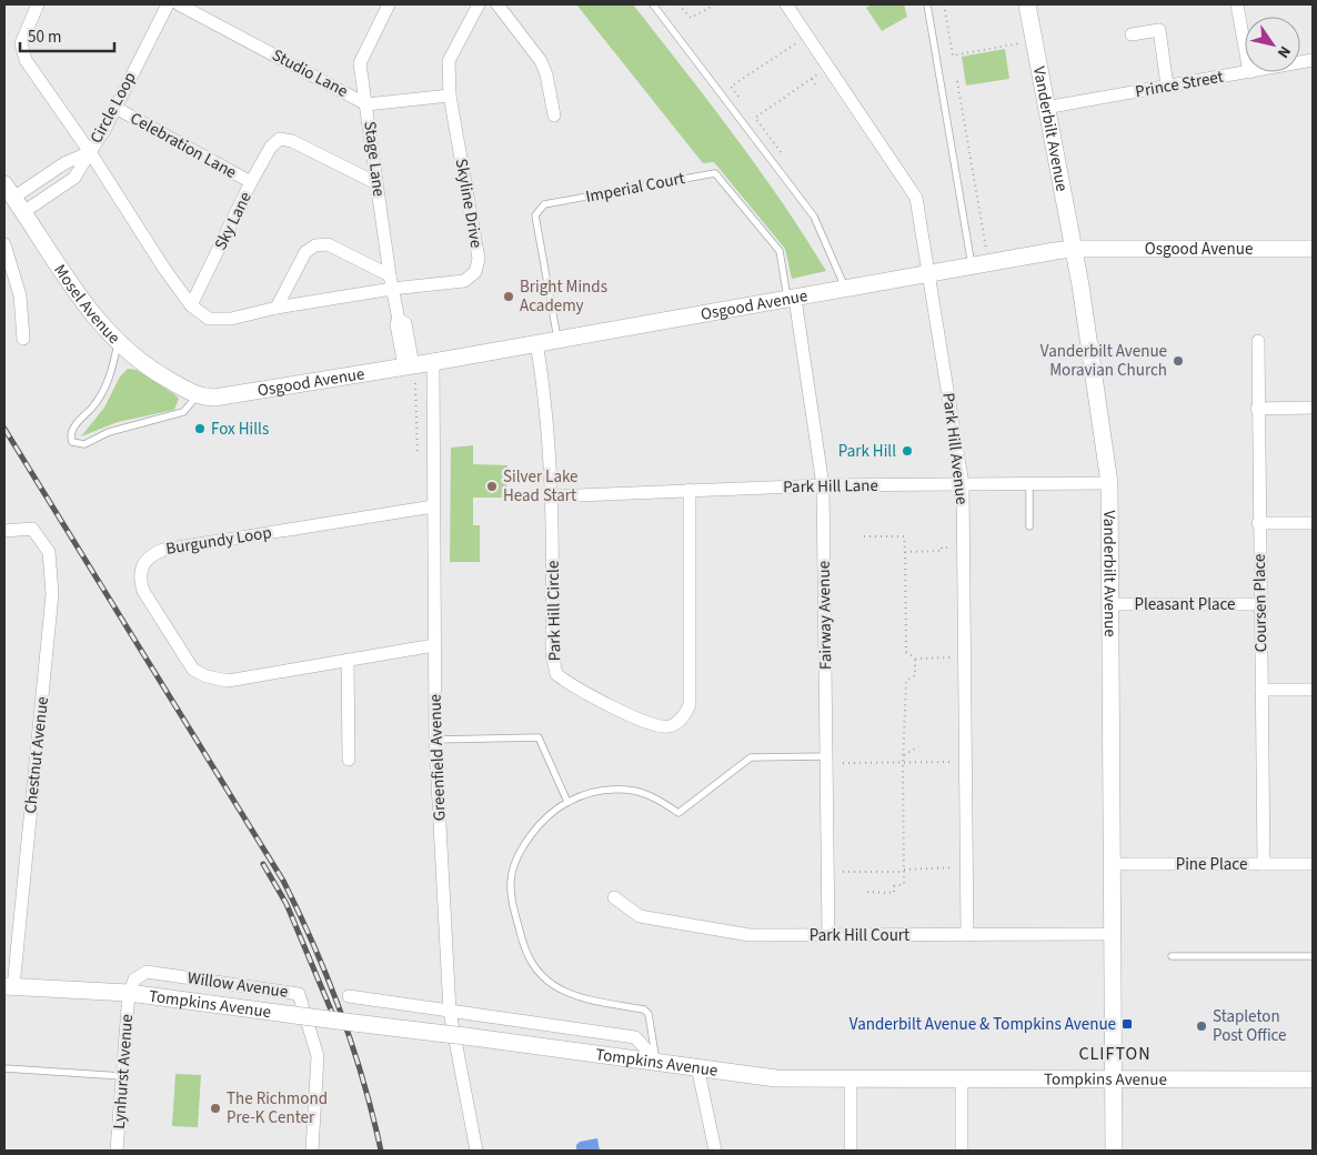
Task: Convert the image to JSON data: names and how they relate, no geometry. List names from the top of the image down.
{
  "streets": {
    "street": [
      "Studio Lane",
      "Prince Street",
      "Circle Loop",
      "Vanderbilt Avenue",
      "Celebration Lane",
      "Stage Lane",
      "Skyline Drive",
      "Sky Lane",
      "Osgood Avenue",
      "Mosel Avenue",
      "Park Hill Avenue",
      "Park Hill Lane",
      "Burgundy Loop",
      "Coursen Place",
      "Pleasant Place",
      "Park Hill Circle",
      "Fairway Avenue",
      "Chestnut Avenue",
      "Greenfield Avenue",
      "Pine Place",
      "Park Hill Court",
      "Willow Avenue",
      "Tompkins Avenue",
      "Lynhurst Avenue"
    ],
    "lane": ["Imperial Court"]
  },
  "crossings": [
    ["Studio Lane", "Stage Lane"],
    ["Studio Lane", "Skyline Drive"],
    ["Prince Street", "Vanderbilt Avenue"],
    ["Circle Loop", "Celebration Lane"],
    ["Circle Loop", "Skyline Drive"],
    ["Circle Loop", "Mosel Avenue"],
    ["Vanderbilt Avenue", "Osgood Avenue"],
    ["Vanderbilt Avenue", "Park Hill Lane"],
    ["Vanderbilt Avenue", "Pleasant Place"],
    ["Vanderbilt Avenue", "Pine Place"],
    ["Vanderbilt Avenue", "Park Hill Court"],
    ["Vanderbilt Avenue", "Tompkins Avenue"],
    ["Celebration Lane", "Sky Lane"],
    ["Stage Lane", "Skyline Drive"],
    ["Stage Lane", "Sky Lane"],
    ["Stage Lane", "Osgood Avenue"],
    ["Imperial Court", "Osgood Avenue"],
    ["Imperial Court", "Fairway Avenue"],
    ["Skyline Drive", "Sky Lane"],
    ["Osgood Avenue", "Mosel Avenue"],
    ["Osgood Avenue", "Park Hill Avenue"],
    ["Osgood Avenue", "Park Hill Circle"],
    ["Osgood Avenue", "Fairway Avenue"],
    ["Osgood Avenue", "Greenfield Avenue"],
    ["Park Hill Avenue", "Park Hill Lane"],
    ["Park Hill Avenue", "Park Hill Court"],
    ["Park Hill Lane", "Park Hill Circle"],
    ["Park Hill Lane", "Fairway Avenue"],
    ["Burgundy Loop", "Greenfield Avenue"],
    ["Coursen Place", "Pleasant Place"],
    ["Coursen Place", "Pine Place"],
    ["Fairway Avenue", "Park Hill Court"],
    ["Chestnut Avenue", "Tompkins Avenue"],
    ["Willow Avenue", "Tompkins Avenue"],
    ["Willow Avenue", "Lynhurst Avenue"],
    ["Tompkins Avenue", "Lynhurst Avenue"]
  ],
  "districts": ["CLIFTON"],
  "places": {
    "other": [
      "Bright Minds Academy",
      "Vanderbilt Avenue Moravian Church",
      "Fox Hills",
      "Park Hill",
      "Silver Lake Head Start",
      "Stapleton Post Office",
      "The Richmond Pre-K Center"
    ],
    "transit": ["Vanderbilt Avenue & Tompkins Avenue"]
  },
  "scale_bar": "50 m",
  "north": "bottom right"
}
